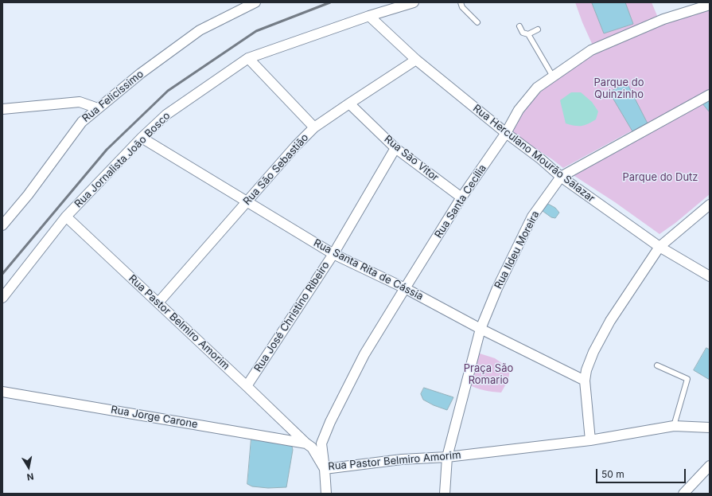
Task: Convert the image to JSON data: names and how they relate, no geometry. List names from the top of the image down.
{
  "streets": {
    "street": [
      "Rua Felicíssimo",
      "Rua Herculano Mourão Salazar",
      "Rua São Vitor",
      "Rua Jornalista João Bosco",
      "Rua São Sebastião",
      "Rua Santa Cecília",
      "Rua Ildeu Moreira",
      "Rua Santa Rita de Cássia",
      "Rua José Christino Ribeiro",
      "Rua Pastor Belmiro Amorim",
      "Rua Jorge Carone"
    ]
  },
  "crossings": [
    ["Rua Herculano Mourão Salazar", "Rua Jornalista João Bosco"],
    ["Rua Herculano Mourão Salazar", "Rua São Sebastião"],
    ["Rua Herculano Mourão Salazar", "Rua Santa Cecília"],
    ["Rua Herculano Mourão Salazar", "Rua Ildeu Moreira"],
    ["Rua São Vitor", "Rua São Sebastião"],
    ["Rua São Vitor", "Rua Santa Cecília"],
    ["Rua São Vitor", "Rua José Christino Ribeiro"],
    ["Rua Jornalista João Bosco", "Rua Santa Rita de Cássia"],
    ["Rua Jornalista João Bosco", "Rua Pastor Belmiro Amorim"],
    ["Rua São Sebastião", "Rua Santa Rita de Cássia"],
    ["Rua São Sebastião", "Rua Pastor Belmiro Amorim"],
    ["Rua Santa Cecília", "Rua Santa Rita de Cássia"],
    ["Rua Santa Cecília", "Rua Pastor Belmiro Amorim"],
    ["Rua Ildeu Moreira", "Rua Santa Rita de Cássia"],
    ["Rua Ildeu Moreira", "Rua Pastor Belmiro Amorim"],
    ["Rua Santa Rita de Cássia", "Rua José Christino Ribeiro"],
    ["Rua José Christino Ribeiro", "Rua Pastor Belmiro Amorim"],
    ["Rua Pastor Belmiro Amorim", "Rua Jorge Carone"]
  ],
  "parks": ["Parque do Quinzinho", "Parque do Dutz", "Praça São Romario"],
  "scale_bar": "50 m",
  "north": "bottom"
}
